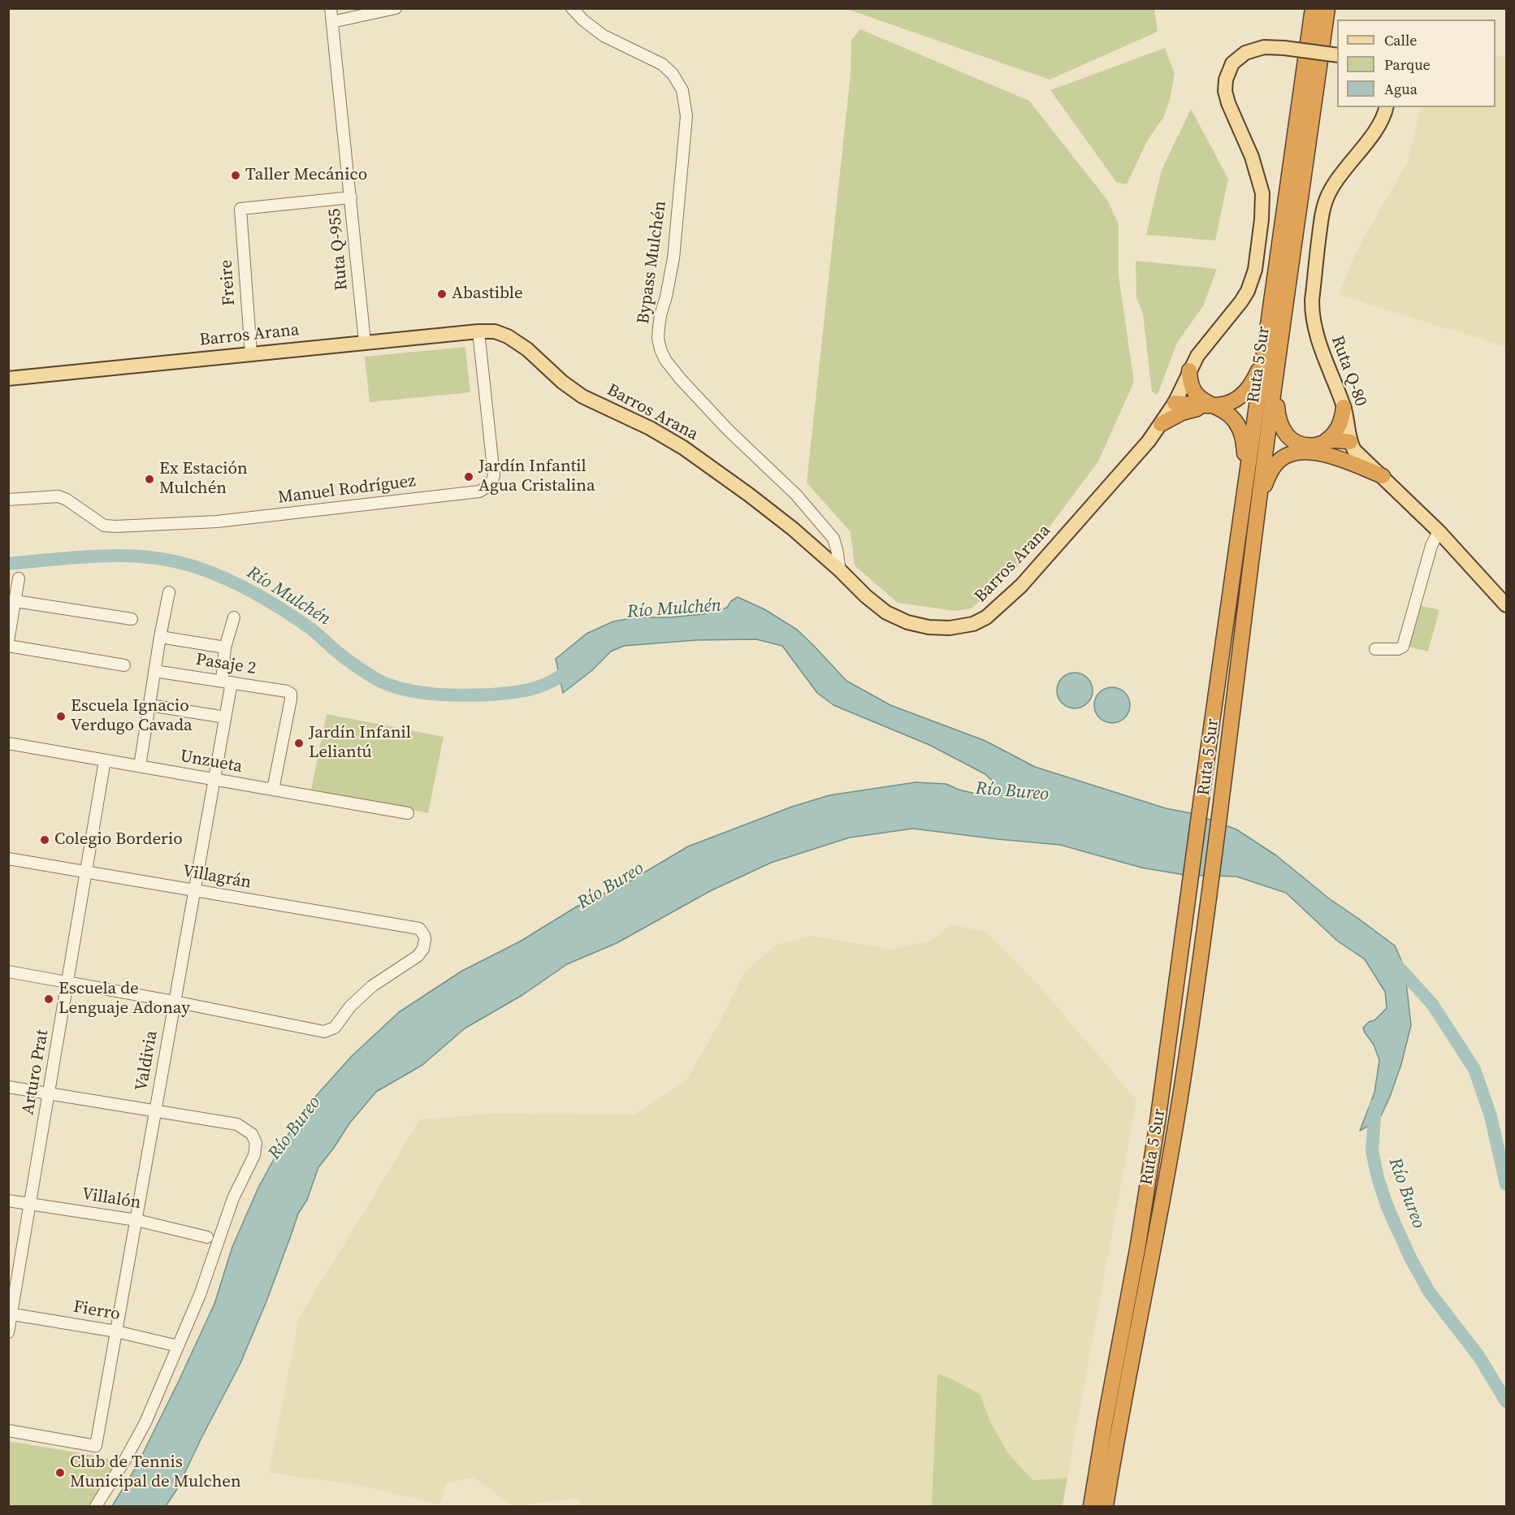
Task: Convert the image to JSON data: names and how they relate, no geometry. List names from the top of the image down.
{
  "streets": {
    "highway": ["Ruta 5 Sur"],
    "main road": ["Barros Arana", "Ruta Q-80"],
    "street": [
      "Ruta Q-955",
      "Bypass Mulchén",
      "Freire",
      "Manuel Rodríguez",
      "Pasaje 2",
      "Unzueta",
      "Villagrán",
      "Valdivia",
      "Arturo Prat",
      "Villalón",
      "Fierro"
    ]
  },
  "crossings": [
    ["Ruta Q-955", "Freire"],
    ["Ruta Q-955", "Barros Arana"],
    ["Bypass Mulchén", "Barros Arana"],
    ["Freire", "Barros Arana"],
    ["Barros Arana", "Manuel Rodríguez"],
    ["Pasaje 2", "Unzueta"],
    ["Pasaje 2", "Valdivia"],
    ["Unzueta", "Valdivia"],
    ["Unzueta", "Arturo Prat"],
    ["Villagrán", "Valdivia"],
    ["Villagrán", "Arturo Prat"],
    ["Valdivia", "Villalón"],
    ["Valdivia", "Fierro"],
    ["Arturo Prat", "Villalón"],
    ["Arturo Prat", "Fierro"]
  ],
  "water": ["Río Mulchén", "Río Bureo"],
  "places": [
    "Taller Mecánico",
    "Abastible",
    "Jardín Infantil Agua Cristalina",
    "Ex Estación Mulchén",
    "Escuela Ignacio Verdugo Cavada",
    "Jardín Infanil Leliantú",
    "Colegio Borderio",
    "Escuela de Lenguaje Adonay",
    "Club de Tennis Municipal de Mulchen"
  ],
  "legend": ["Calle", "Parque", "Agua"]
}
